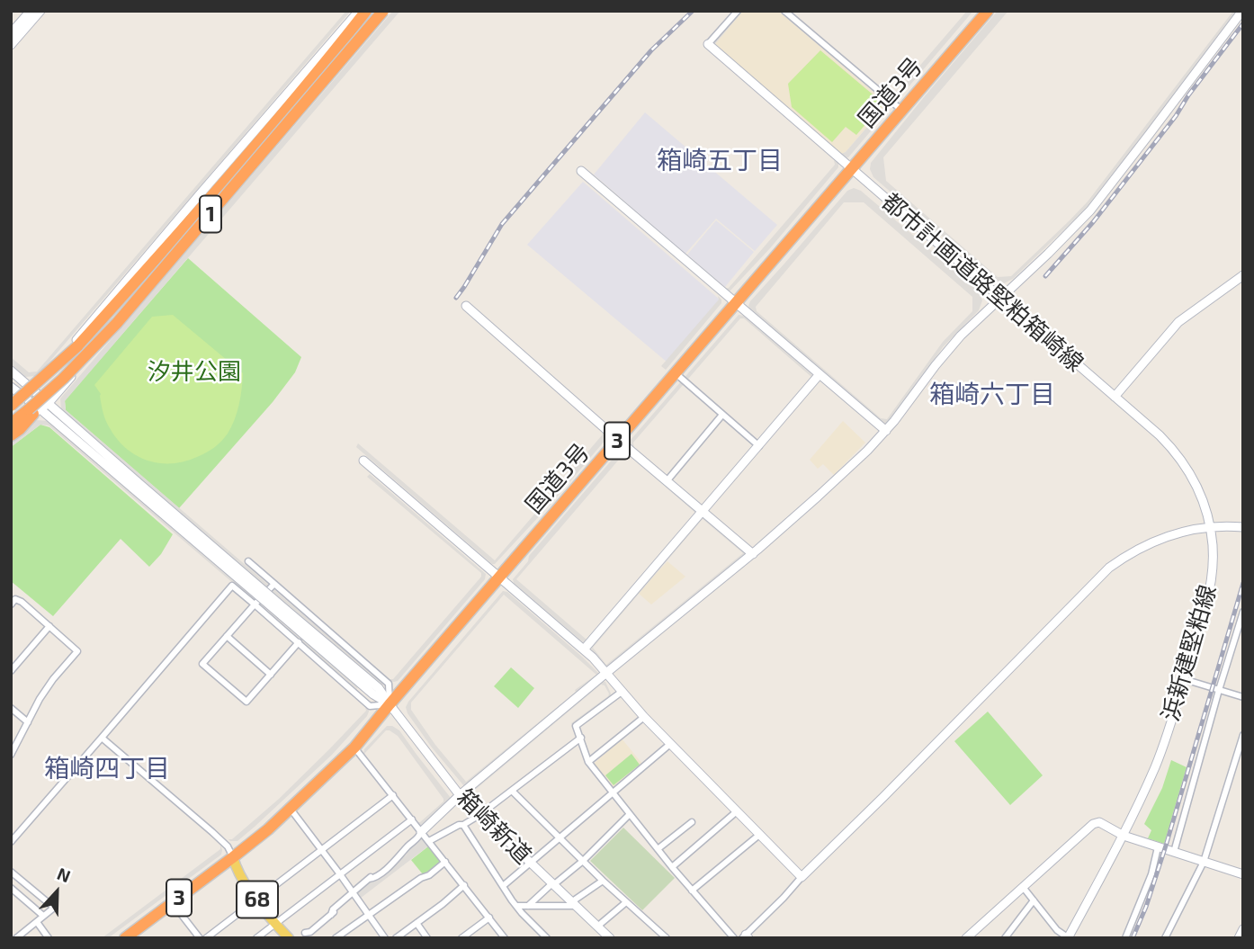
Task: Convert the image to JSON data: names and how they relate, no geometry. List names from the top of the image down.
{
  "streets": {
    "highway": ["国道3号", "1", "3"],
    "main road": ["68"],
    "street": ["都市計画道路堅粕箱崎線", "浜新建堅粕線", "箱崎新道"]
  },
  "crossings": [
    ["国道3号", "都市計画道路堅粕箱崎線"],
    ["国道3号", "箱崎新道"],
    ["国道3号", "68"],
    ["都市計画道路堅粕箱崎線", "浜新建堅粕線"]
  ],
  "districts": ["箱崎五丁目", "箱崎六丁目", "箱崎四丁目"],
  "parks": ["汐井公園"],
  "north": "top"
}
